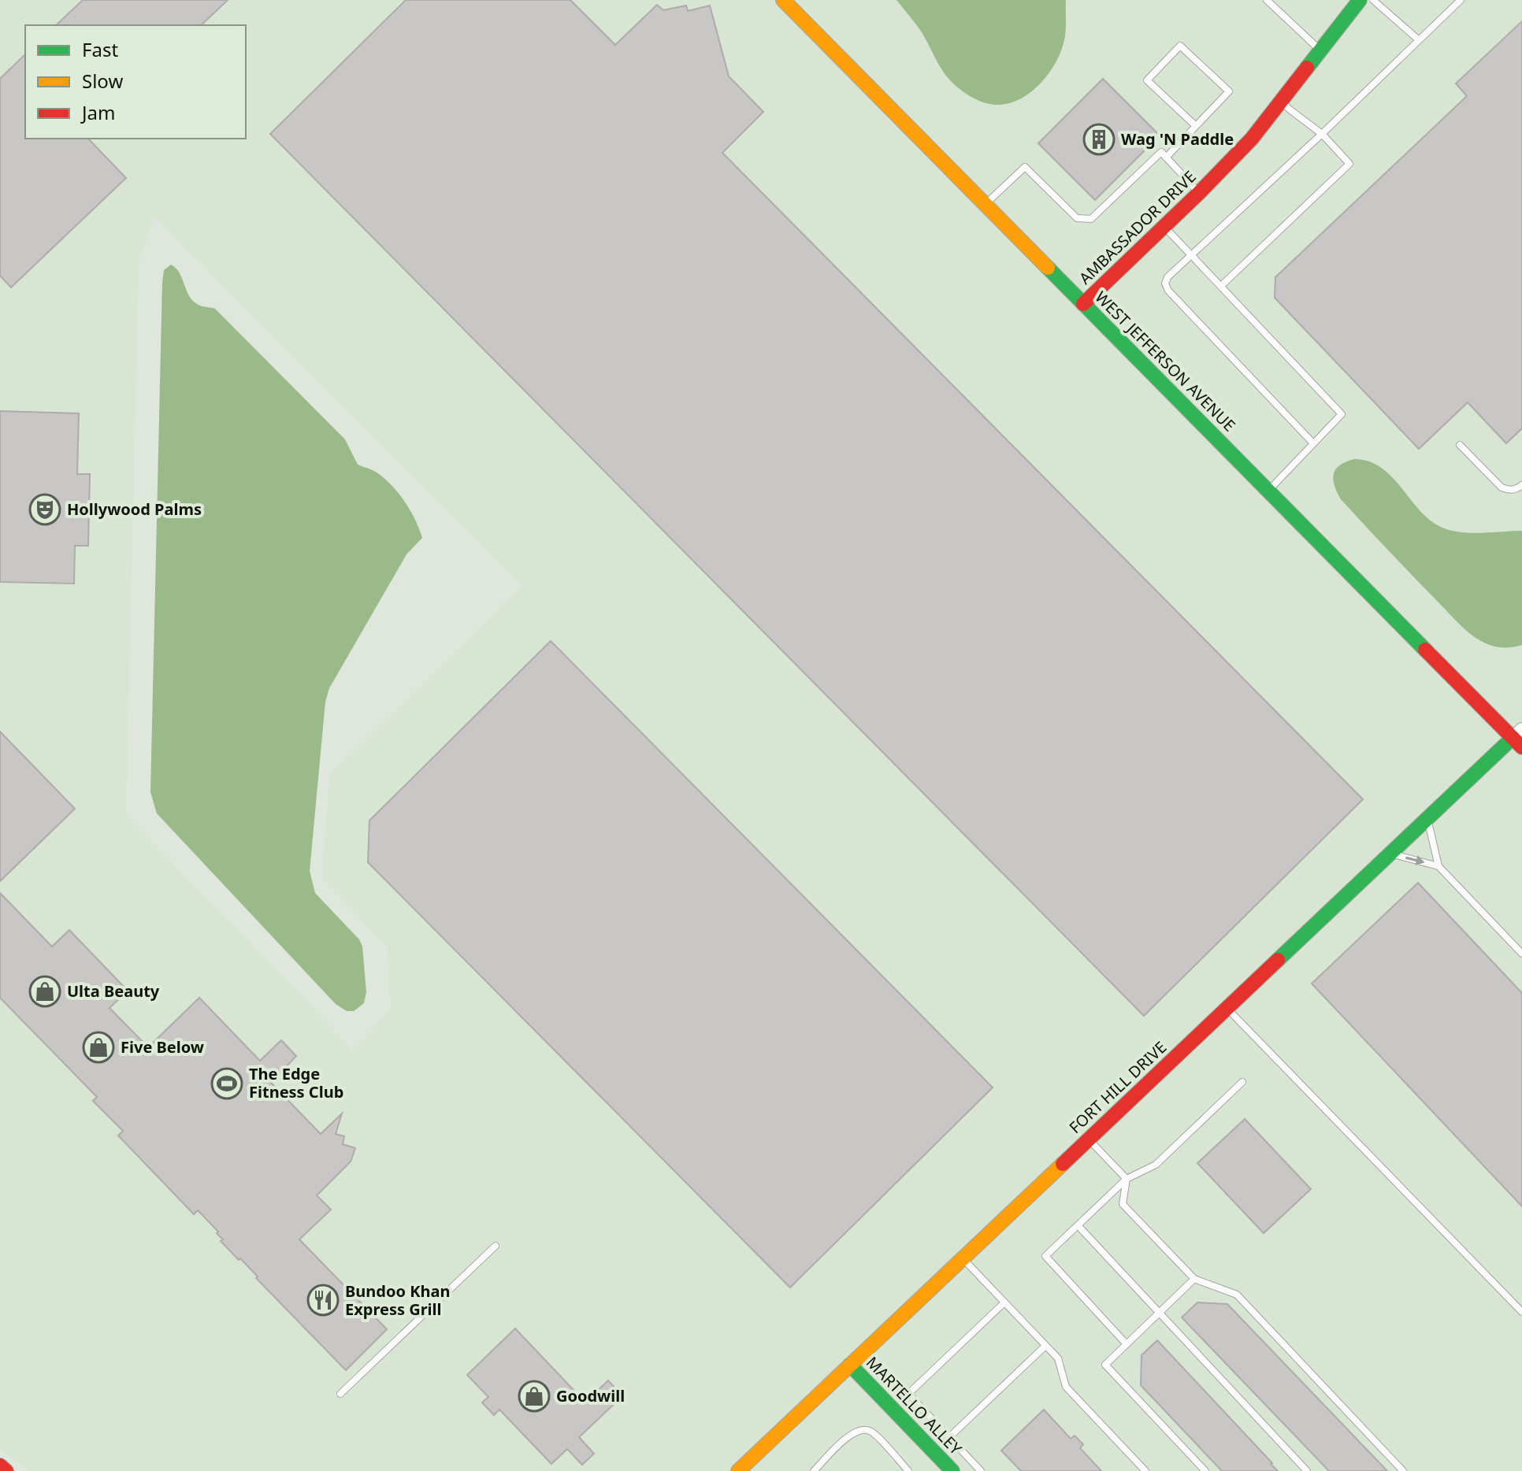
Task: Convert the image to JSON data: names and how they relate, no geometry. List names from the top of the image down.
{
  "streets": {
    "street": [
      "AMBASSADOR DRIVE",
      "WEST JEFFERSON AVENUE",
      "FORT HILL DRIVE",
      "MARTELLO ALLEY"
    ]
  },
  "crossings": [
    ["AMBASSADOR DRIVE", "WEST JEFFERSON AVENUE"],
    ["WEST JEFFERSON AVENUE", "FORT HILL DRIVE"],
    ["FORT HILL DRIVE", "MARTELLO ALLEY"]
  ],
  "places": {
    "building": ["Wag 'N Paddle"],
    "theatre": ["Hollywood Palms"],
    "shop": ["Ulta Beauty", "Five Below", "Goodwill"],
    "sports": ["The Edge Fitness Club"],
    "restaurant": ["Bundoo Khan Express Grill"]
  },
  "legend": ["Fast", "Slow", "Jam"]
}
